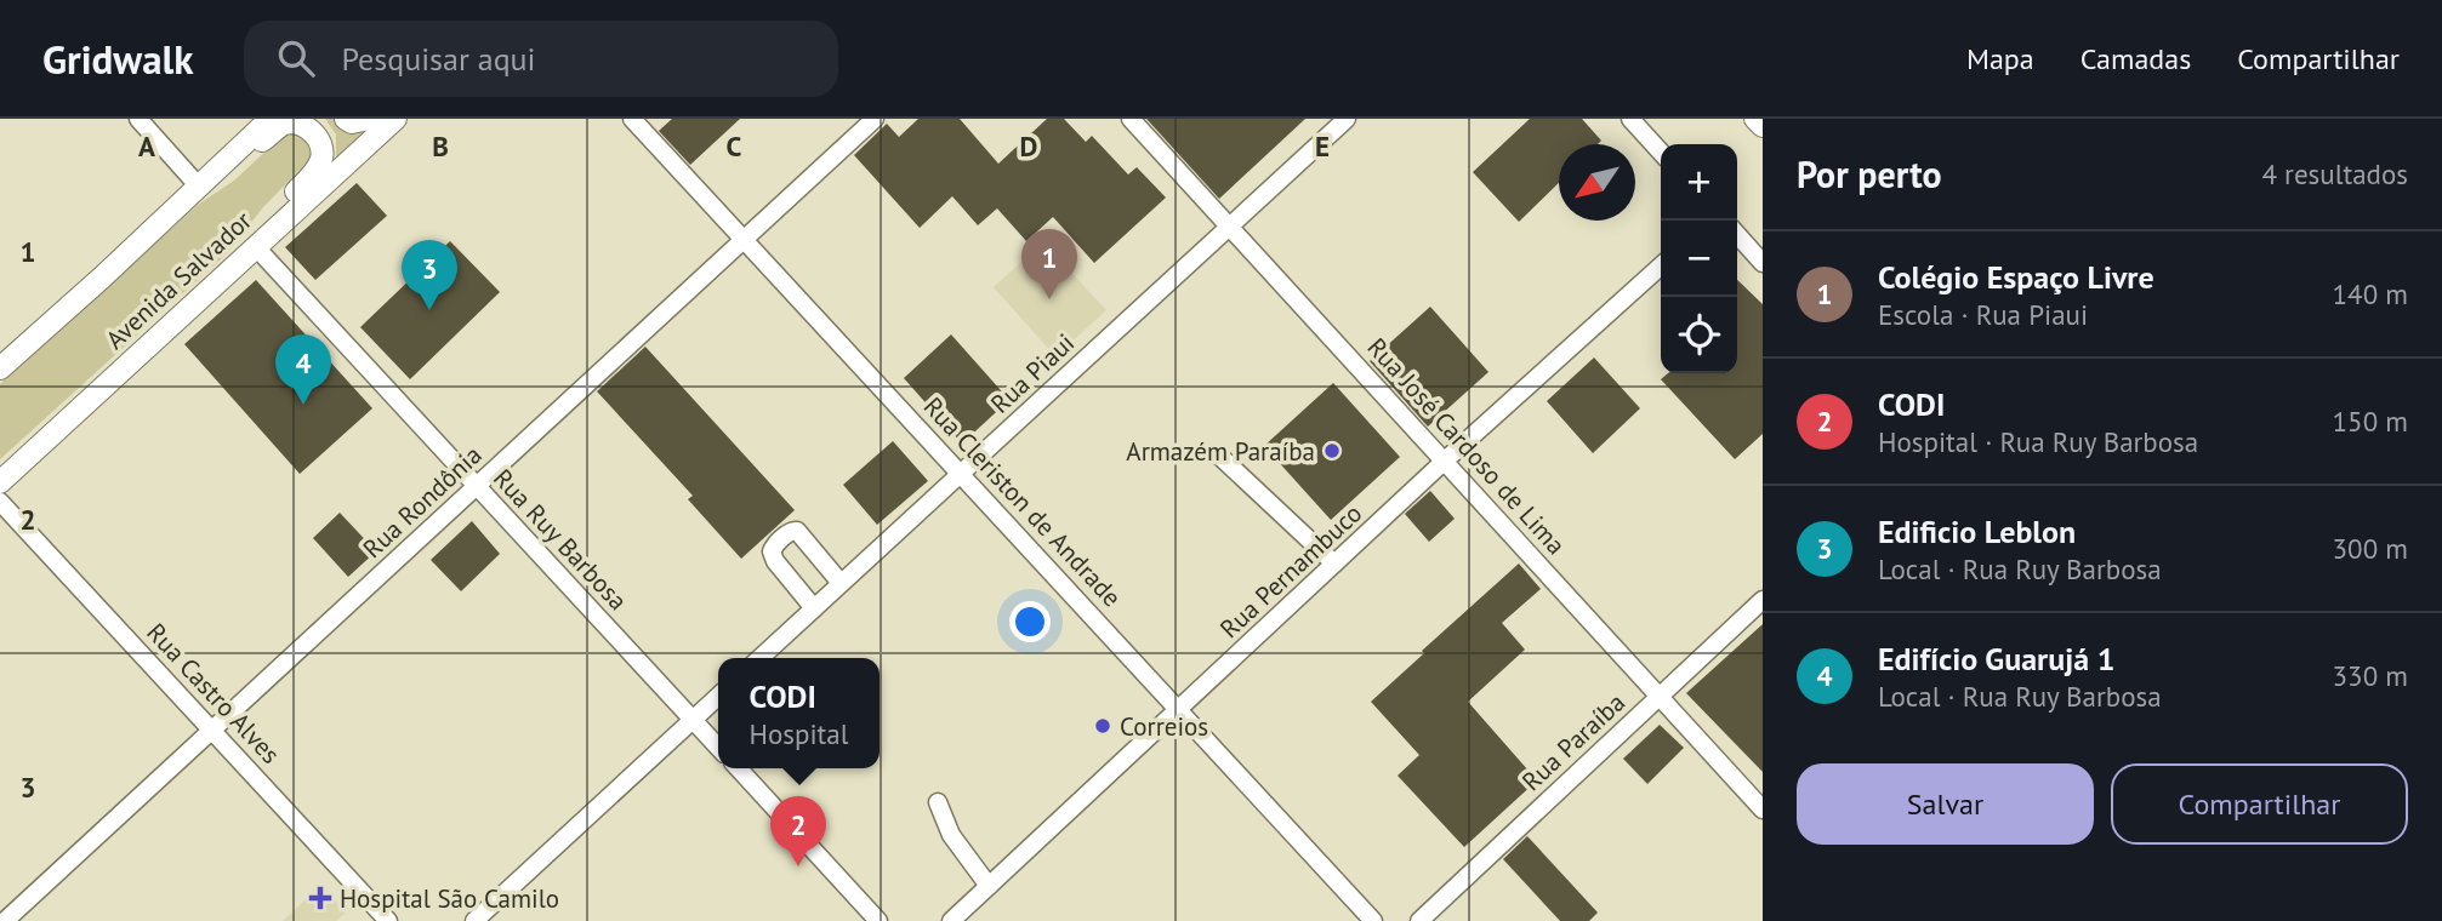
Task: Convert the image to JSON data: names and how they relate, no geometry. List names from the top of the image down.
{
  "streets": {
    "main road": ["Avenida Salvador"],
    "street": [
      "Rua Piaui",
      "Rua José Cardoso de Lima",
      "Rua Rondônia",
      "Rua Cleriston de Andrade",
      "Rua Ruy Barbosa",
      "Rua Pernambuco",
      "Rua Castro Alves",
      "Rua Paraíba"
    ]
  },
  "crossings": [
    ["Avenida Salvador", "Rua Ruy Barbosa"],
    ["Rua Piaui", "Rua José Cardoso de Lima"],
    ["Rua Piaui", "Rua Cleriston de Andrade"],
    ["Rua José Cardoso de Lima", "Rua Pernambuco"],
    ["Rua José Cardoso de Lima", "Rua Paraíba"],
    ["Rua Rondônia", "Rua Cleriston de Andrade"],
    ["Rua Rondônia", "Rua Ruy Barbosa"],
    ["Rua Rondônia", "Rua Castro Alves"],
    ["Rua Cleriston de Andrade", "Rua Pernambuco"]
  ],
  "places": {
    "other": ["Armazém Paraíba", "Correios"],
    "health": ["Hospital São Camilo"]
  },
  "north": "bottom left",
  "page": {
    "header": "Gridwalk",
    "search": "Pesquisar aqui",
    "nav": ["Mapa", "Camadas", "Compartilhar"],
    "heading": ["Por perto", "4 resultados"],
    "map_buttons": ["+", "−"],
    "pins": [
      "1",
      "3",
      "4",
      "2"
    ],
    "list": [
      {
        "mark": "1",
        "name": "Colégio Espaço Livre",
        "note": "Escola · Rua Piaui",
        "value": "140 m"
      },
      {
        "mark": "2",
        "name": "CODI",
        "note": "Hospital · Rua Ruy Barbosa",
        "value": "150 m"
      },
      {
        "mark": "3",
        "name": "Edificio Leblon",
        "note": "Local · Rua Ruy Barbosa",
        "value": "300 m"
      },
      {
        "mark": "4",
        "name": "Edifício Guarujá 1",
        "note": "Local · Rua Ruy Barbosa",
        "value": "330 m"
      }
    ],
    "popup": ["CODI", "Hospital"],
    "buttons": ["Salvar", "Compartilhar"]
  },
  "grid": {
    "columns": [
      "A",
      "B",
      "C",
      "D",
      "E"
    ],
    "rows": ["1", "2", "3"]
  }
}
